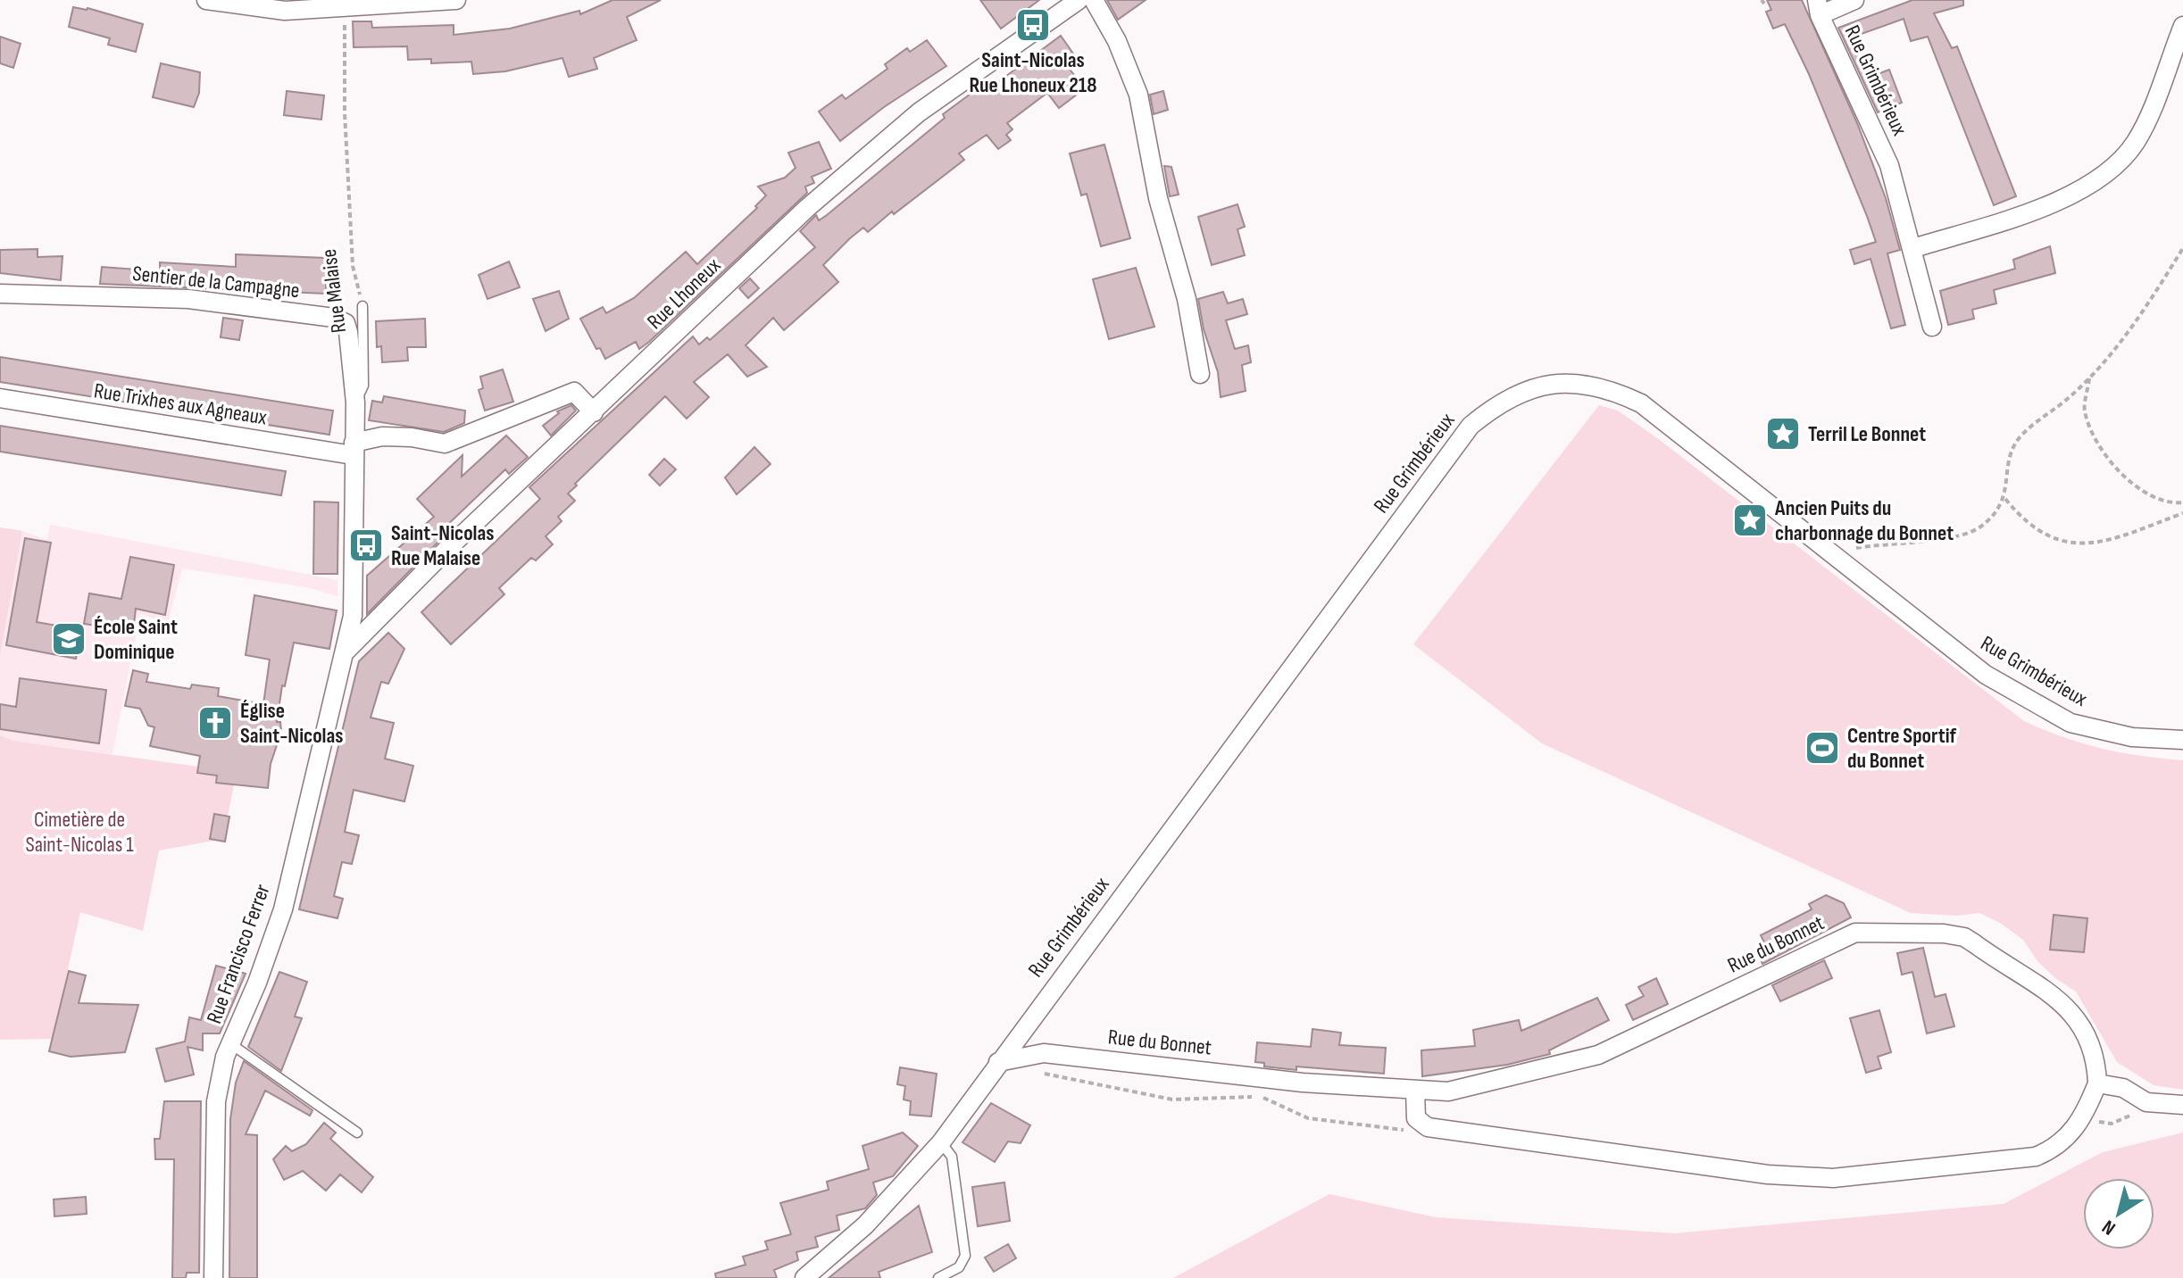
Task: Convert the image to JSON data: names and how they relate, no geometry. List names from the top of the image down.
{
  "streets": {
    "street": [
      "Rue Grimbérieux",
      "Sentier de la Campagne",
      "Rue Malaise",
      "Rue Lhoneux",
      "Rue Trixhes aux Agneaux",
      "Rue du Bonnet",
      "Rue Francisco Ferrer"
    ]
  },
  "crossings": [
    ["Rue Grimbérieux", "Rue du Bonnet"],
    ["Sentier de la Campagne", "Rue Malaise"],
    ["Rue Malaise", "Rue Lhoneux"],
    ["Rue Malaise", "Rue Trixhes aux Agneaux"],
    ["Rue Malaise", "Rue Francisco Ferrer"],
    ["Rue Lhoneux", "Rue Trixhes aux Agneaux"],
    ["Rue Lhoneux", "Rue Francisco Ferrer"]
  ],
  "parks": ["Cimetière de Saint-Nicolas 1"],
  "places": {
    "bus stop": ["Saint-Nicolas Rue Lhoneux 218", "Saint-Nicolas Rue Malaise"],
    "place": ["Terril Le Bonnet", "Ancien Puits du charbonnage du Bonnet"],
    "school or university": ["École Saint Dominique"],
    "church": ["Église Saint-Nicolas"],
    "sports": ["Centre Sportif du Bonnet"]
  },
  "north": "bottom left"
}
